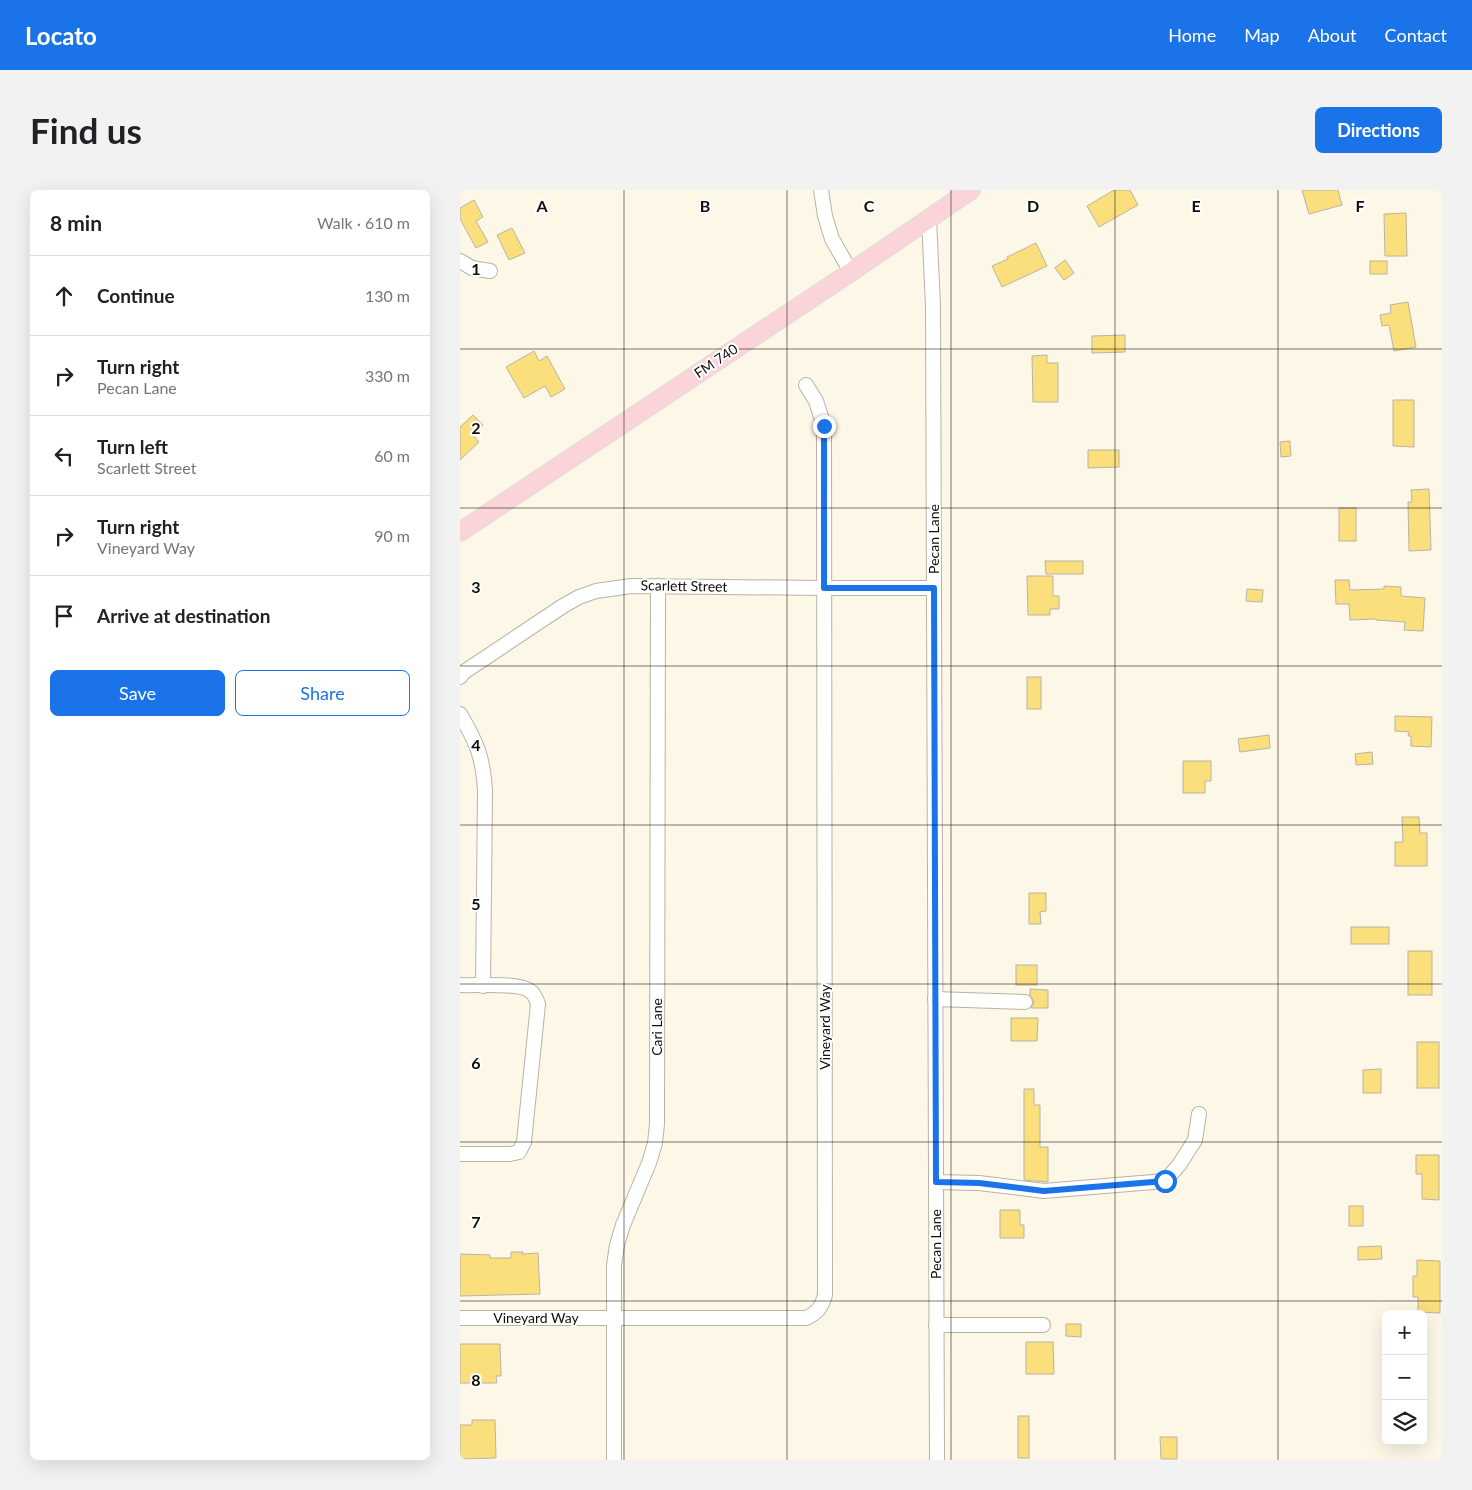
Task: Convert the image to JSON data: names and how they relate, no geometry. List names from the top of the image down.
{
  "streets": {
    "main road": ["FM 740"],
    "street": [
      "Pecan Lane",
      "Scarlett Street",
      "Cari Lane",
      "Vineyard Way"
    ]
  },
  "crossings": [
    ["FM 740", "Pecan Lane"],
    ["Pecan Lane", "Scarlett Street"],
    ["Scarlett Street", "Cari Lane"],
    ["Scarlett Street", "Vineyard Way"],
    ["Cari Lane", "Vineyard Way"]
  ],
  "page": {
    "header": "Locato",
    "nav": [
      "Home",
      "Map",
      "About",
      "Contact"
    ],
    "buttons": [
      "Directions",
      ["Save", "Share"]
    ],
    "title": "Find us",
    "heading": ["8 min", "Walk · 610 m"],
    "list": [
      ["Continue", "130 m"],
      ["Turn right", "Pecan Lane", "330 m"],
      ["Turn left", "Scarlett Street", "60 m"],
      ["Turn right", "Vineyard Way", "90 m"],
      "Arrive at destination"
    ],
    "map_buttons": ["+", "−"]
  },
  "grid": {
    "columns": [
      "A",
      "B",
      "C",
      "D",
      "E",
      "F"
    ],
    "rows": [
      "1",
      "2",
      "3",
      "4",
      "5",
      "6",
      "7",
      "8"
    ]
  }
}
